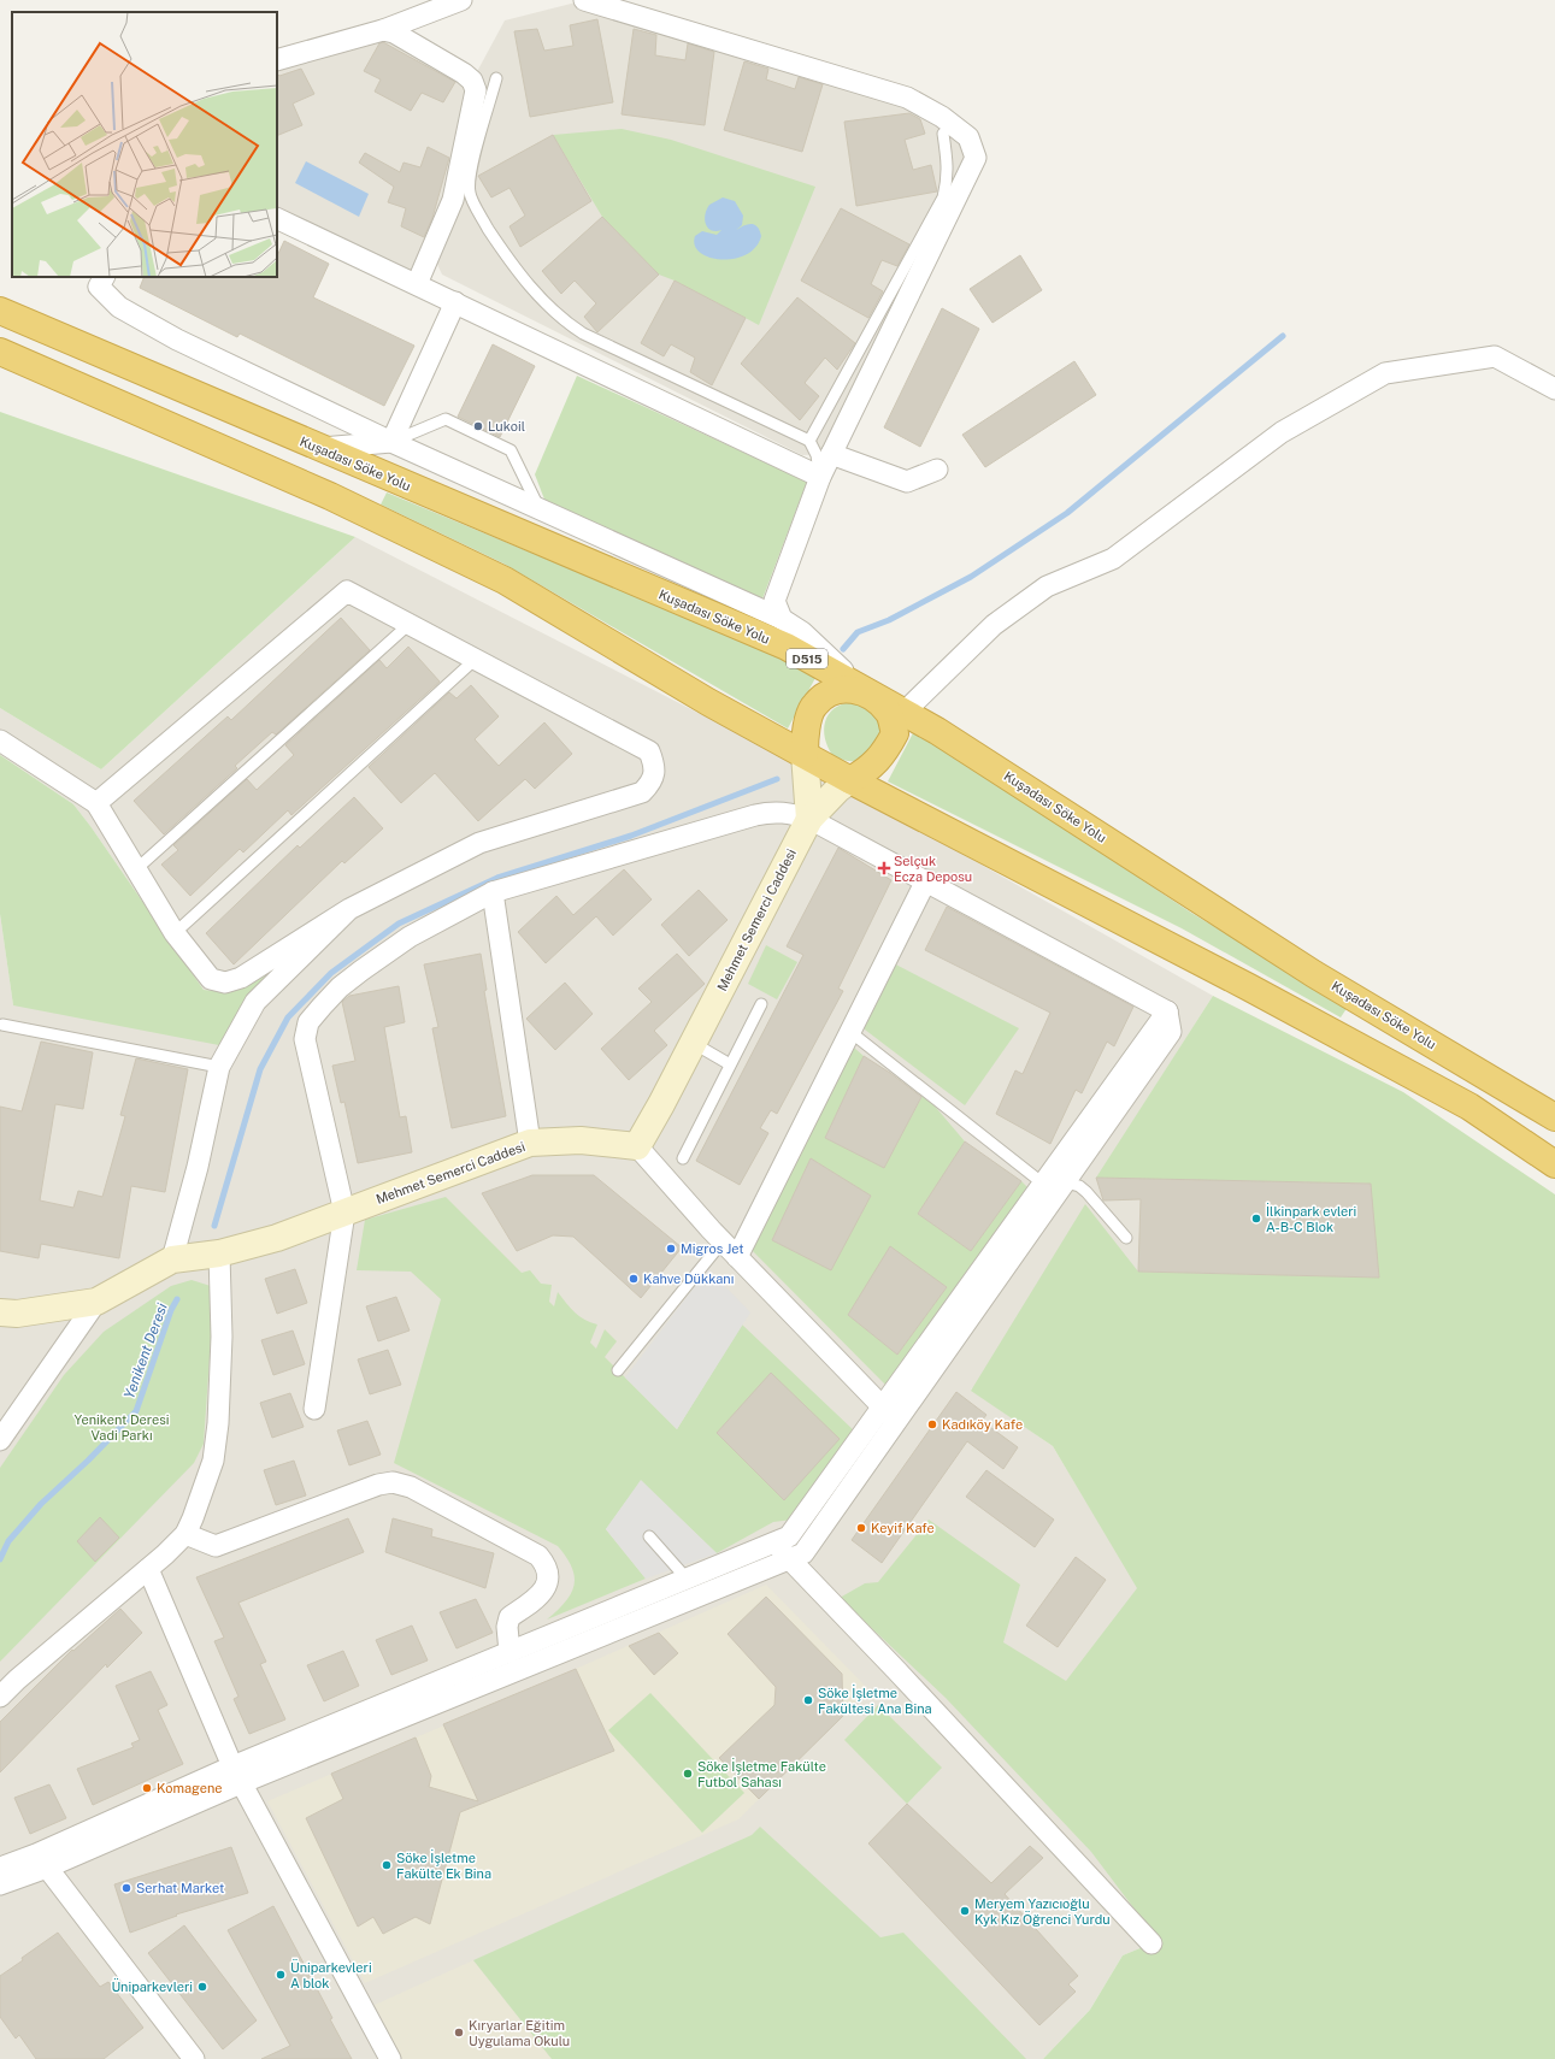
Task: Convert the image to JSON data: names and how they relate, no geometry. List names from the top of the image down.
{
  "streets": {
    "highway": ["Kuşadası Söke Yolu", "D515"],
    "street": ["Mehmet Semerci Caddesi"]
  },
  "crossings": [
    ["Kuşadası Söke Yolu", "Mehmet Semerci Caddesi"]
  ],
  "water": ["Yenikent Deresi"],
  "parks": ["Yenikent Deresi Vadi Parkı"],
  "places": {
    "other": [
      "Lukoil",
      "İlkinpark evleri A-B-C Blok",
      "Migros Jet",
      "Kahve Dükkanı",
      "Kadıköy Kafe",
      "Keyif Kafe",
      "Söke İşletme Fakültesi Ana Bina",
      "Söke İşletme Fakülte Futbol Sahası",
      "Komagene",
      "Söke İşletme Fakülte Ek Bina",
      "Serhat Market",
      "Meryem Yazıcıoğlu Kyk Kız Öğrenci Yurdu",
      "Üniparkevleri A blok",
      "Üniparkevleri",
      "Kıryarlar Eğitim Uygulama Okulu"
    ],
    "health": ["Selçuk Ecza Deposu"]
  }
}
